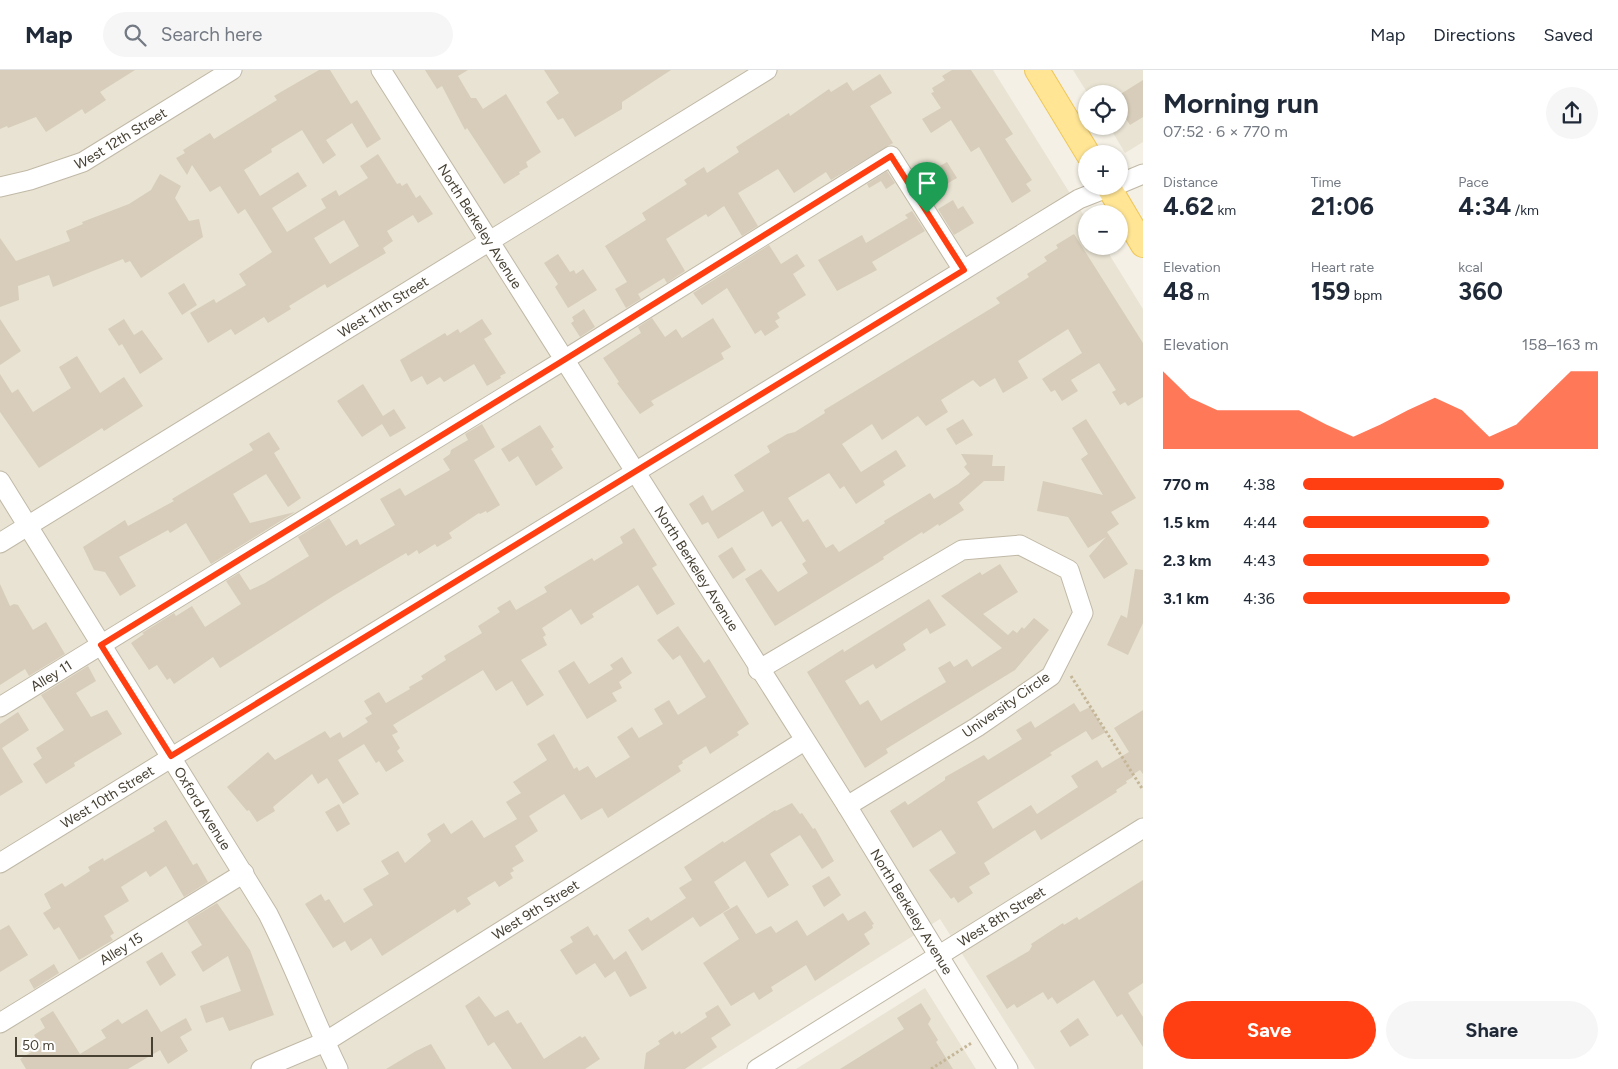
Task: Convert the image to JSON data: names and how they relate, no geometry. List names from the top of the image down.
{
  "streets": {
    "street": [
      "West 12th Street",
      "North Berkeley Avenue",
      "West 11th Street",
      "Alley 11",
      "University Circle",
      "West 10th Street",
      "Oxford Avenue",
      "West 9th Street",
      "West 8th Street",
      "Alley 15"
    ]
  },
  "crossings": [
    ["North Berkeley Avenue", "West 11th Street"],
    ["North Berkeley Avenue", "Alley 11"],
    ["North Berkeley Avenue", "University Circle"],
    ["North Berkeley Avenue", "West 10th Street"],
    ["North Berkeley Avenue", "West 9th Street"],
    ["North Berkeley Avenue", "West 8th Street"],
    ["West 11th Street", "Oxford Avenue"],
    ["Alley 11", "West 10th Street"],
    ["Alley 11", "Oxford Avenue"],
    ["West 10th Street", "Oxford Avenue"],
    ["Oxford Avenue", "West 9th Street"],
    ["Oxford Avenue", "Alley 15"]
  ],
  "scale_bar": "50 m",
  "page": {
    "header": "Map",
    "search": "Search here",
    "nav": ["Map", "Directions", "Saved"],
    "heading": ["Morning run", "07:52 · 6 × 770 m"],
    "map_buttons": ["+", "−"],
    "stats": [
      ["Distance", "4.62 km"],
      ["Time", "21:06"],
      ["Pace", "4:34 /km"],
      ["Elevation", "48 m"],
      ["Heart rate", "159 bpm"],
      ["kcal", "360"]
    ],
    "chart": ["Elevation", "158–163 m"],
    "list": [
      {
        "name": "770 m",
        "note": "4:38"
      },
      {
        "name": "1.5 km",
        "note": "4:44"
      },
      {
        "name": "2.3 km",
        "note": "4:43"
      },
      {
        "name": "3.1 km",
        "note": "4:36"
      }
    ],
    "buttons": ["Save", "Share"],
    "scale": "50 m"
  }
}
